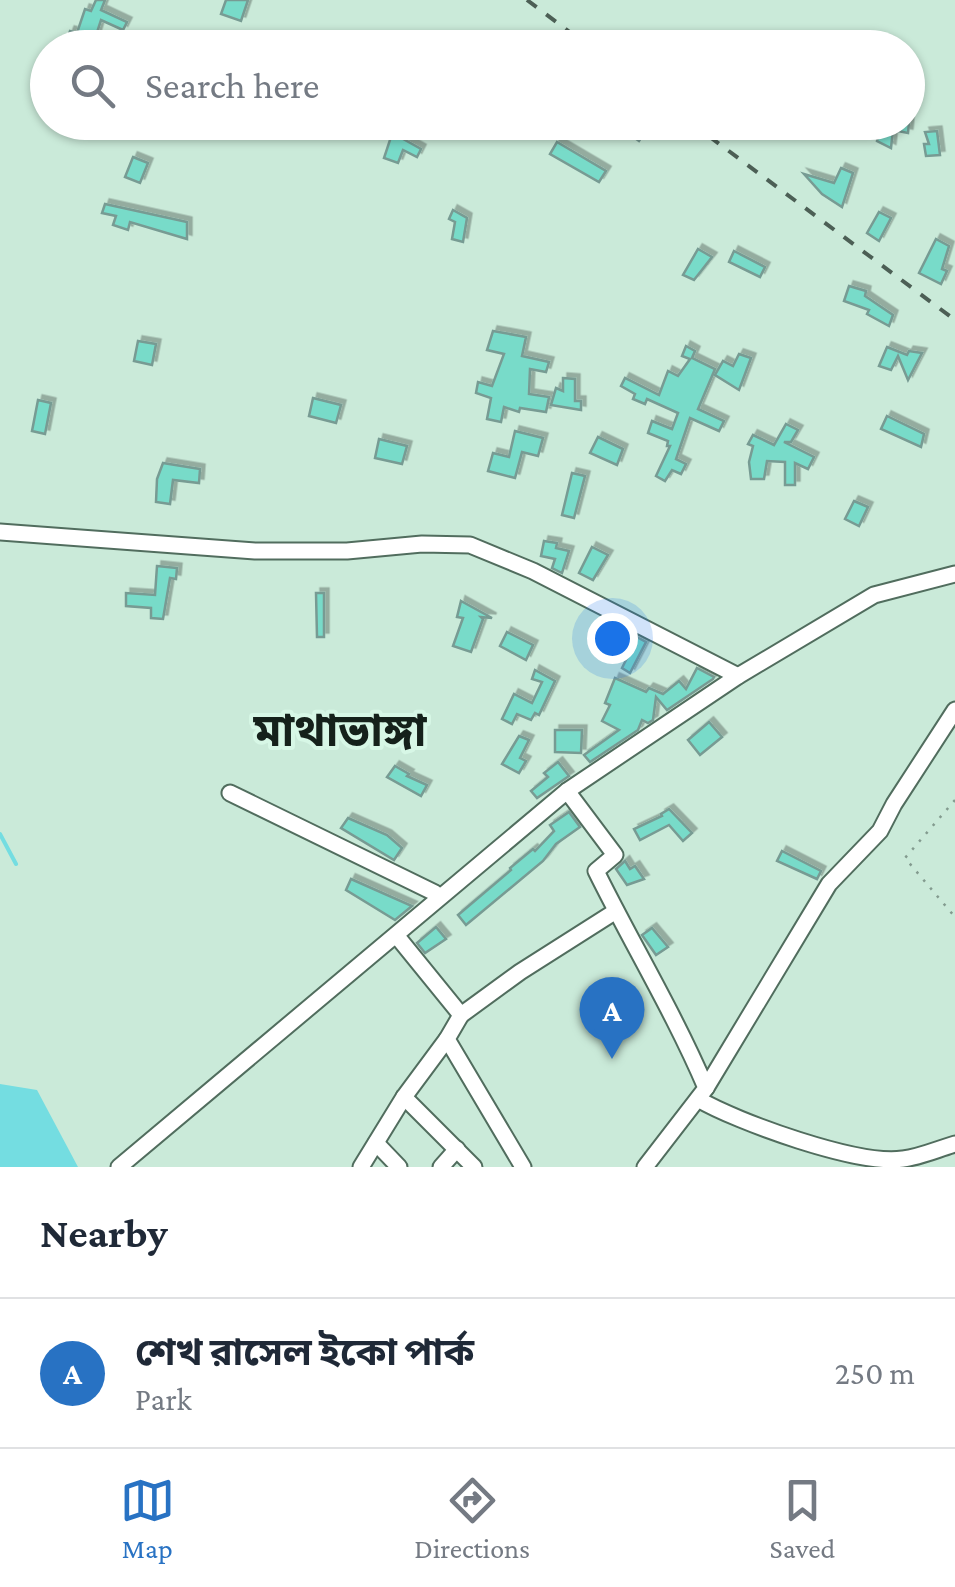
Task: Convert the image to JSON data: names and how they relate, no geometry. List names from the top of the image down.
{
  "districts": ["মাথাভাঙ্গা"],
  "page": {
    "search": "Search here",
    "pins": "A",
    "heading": "Nearby",
    "list": [
      {
        "mark": "A",
        "name": "শেখ রাসেল ইকো পার্ক",
        "note": "Park",
        "value": "250 m"
      }
    ],
    "nav": ["Map", "Directions", "Saved"]
  }
}
